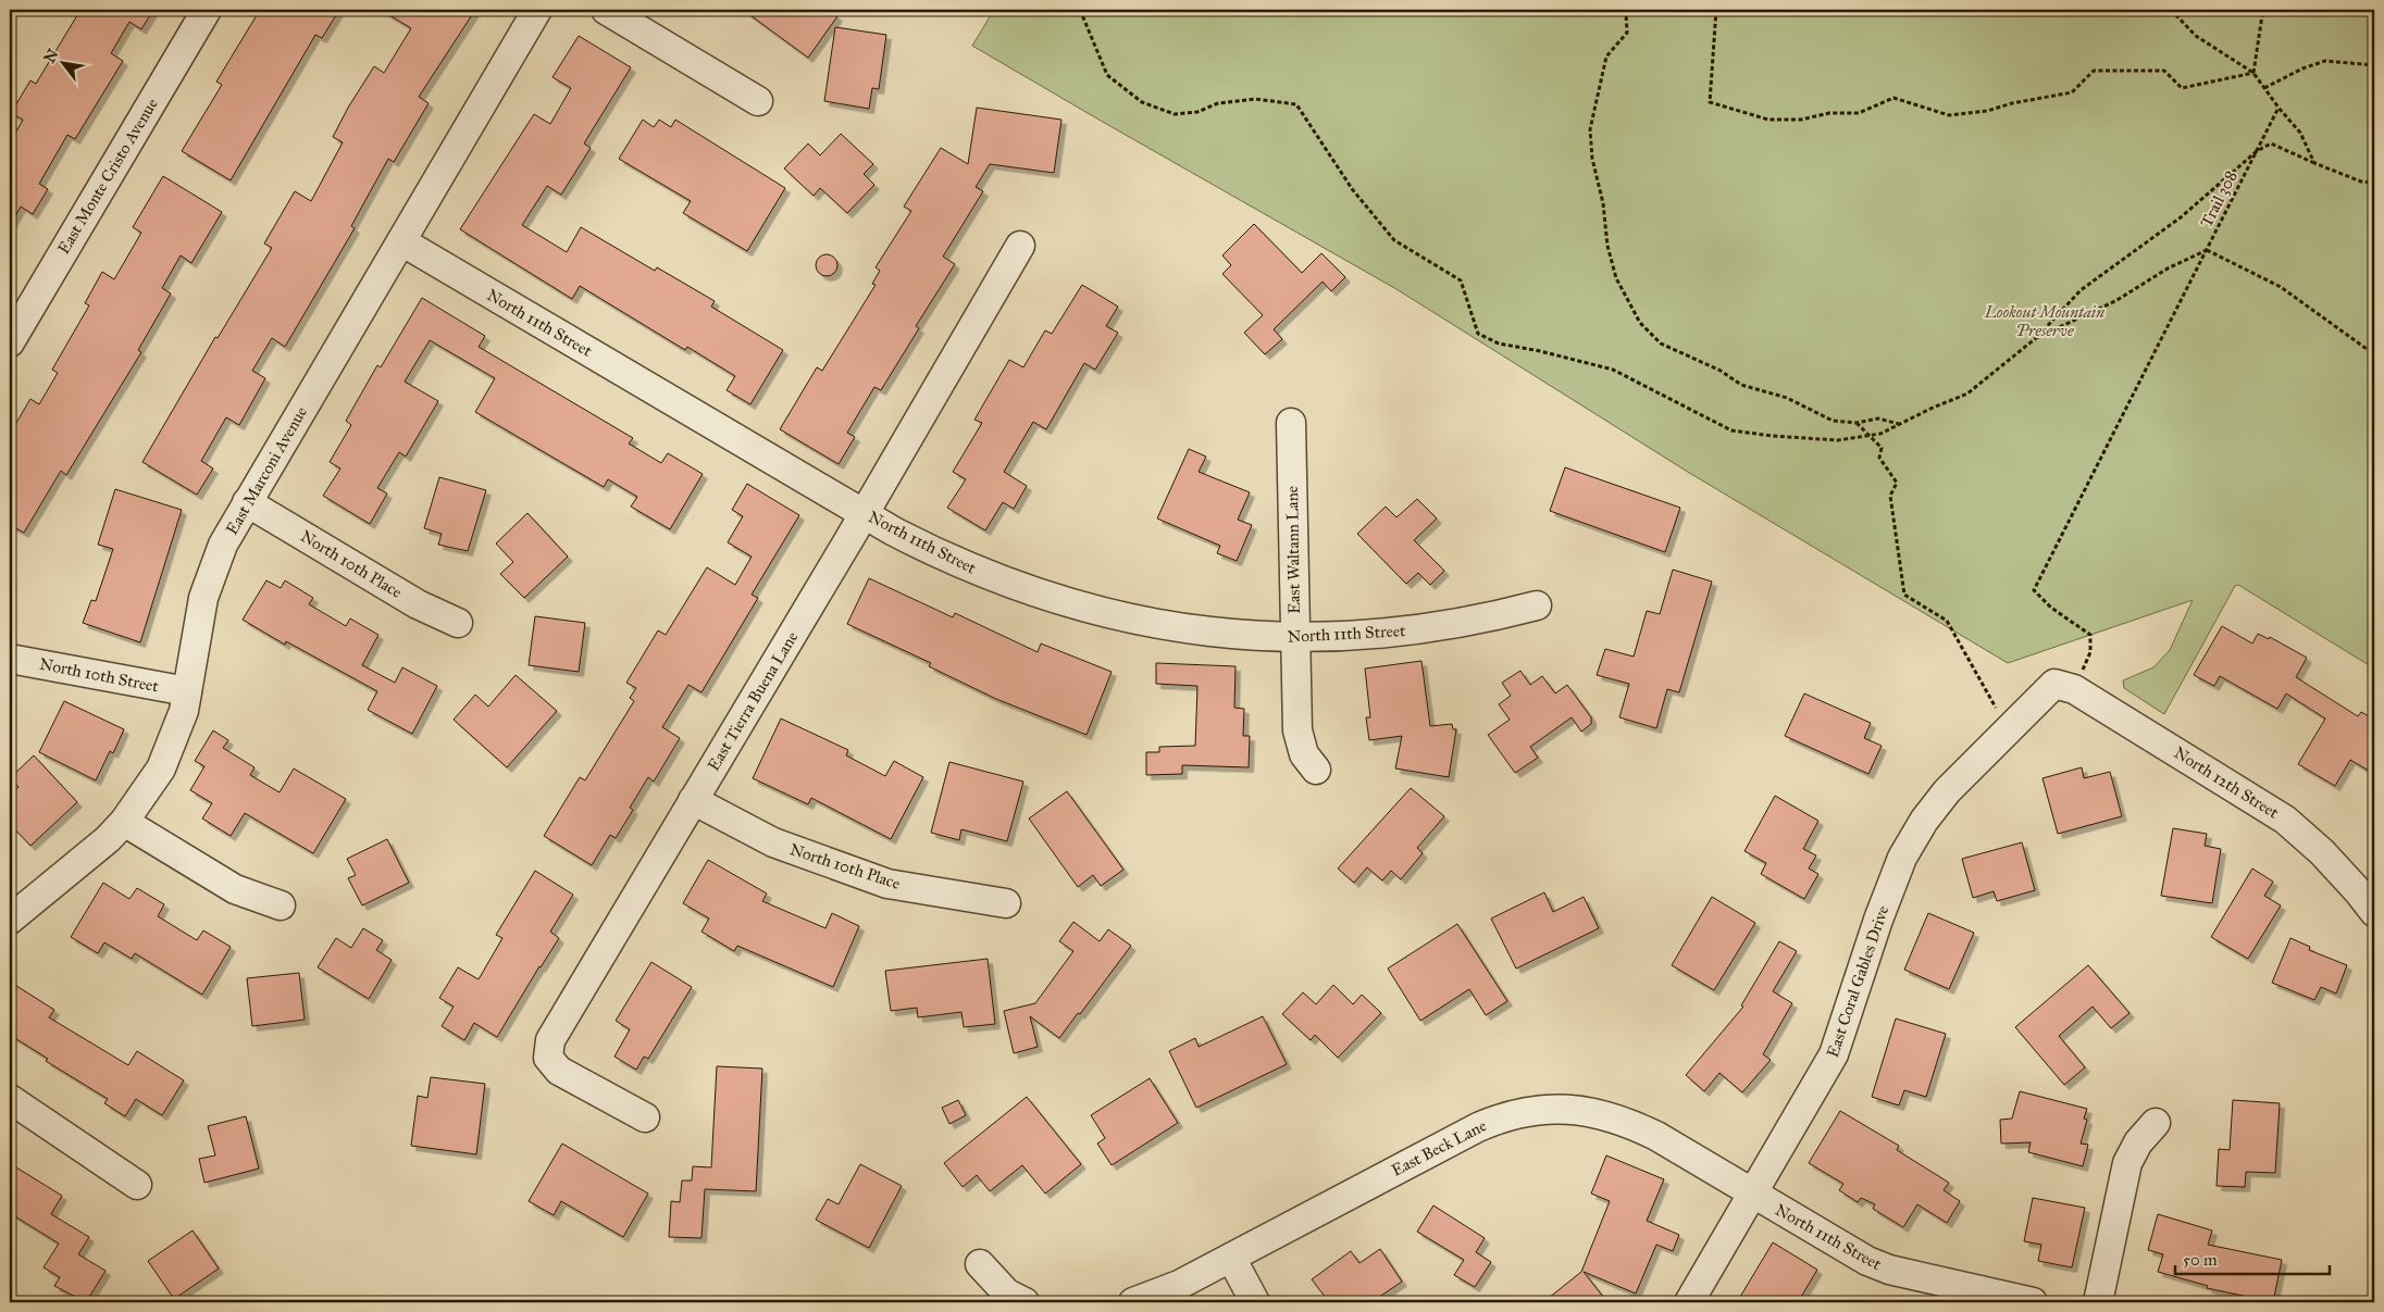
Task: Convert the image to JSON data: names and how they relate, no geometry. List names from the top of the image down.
{
  "streets": {
    "street": [
      "East Monte Cristo Avenue",
      "North 11th Street",
      "East Marconi Avenue",
      "East Waltann Lane",
      "North 10th Place",
      "North 10th Street",
      "East Tierra Buena Lane",
      "North 12th Street",
      "East Coral Gables Drive",
      "East Beck Lane"
    ],
    "path": ["Trail 308"]
  },
  "crossings": [
    ["North 11th Street", "East Marconi Avenue"],
    ["North 11th Street", "East Waltann Lane"],
    ["North 11th Street", "East Tierra Buena Lane"],
    ["North 11th Street", "East Coral Gables Drive"],
    ["North 11th Street", "East Beck Lane"],
    ["East Marconi Avenue", "North 10th Place"],
    ["East Marconi Avenue", "North 10th Street"],
    ["North 10th Place", "East Tierra Buena Lane"],
    ["North 12th Street", "East Coral Gables Drive"],
    ["East Coral Gables Drive", "East Beck Lane"]
  ],
  "parks": ["Lookout Mountain Preserve"],
  "scale_bar": "50 m",
  "north": "top left"
}
